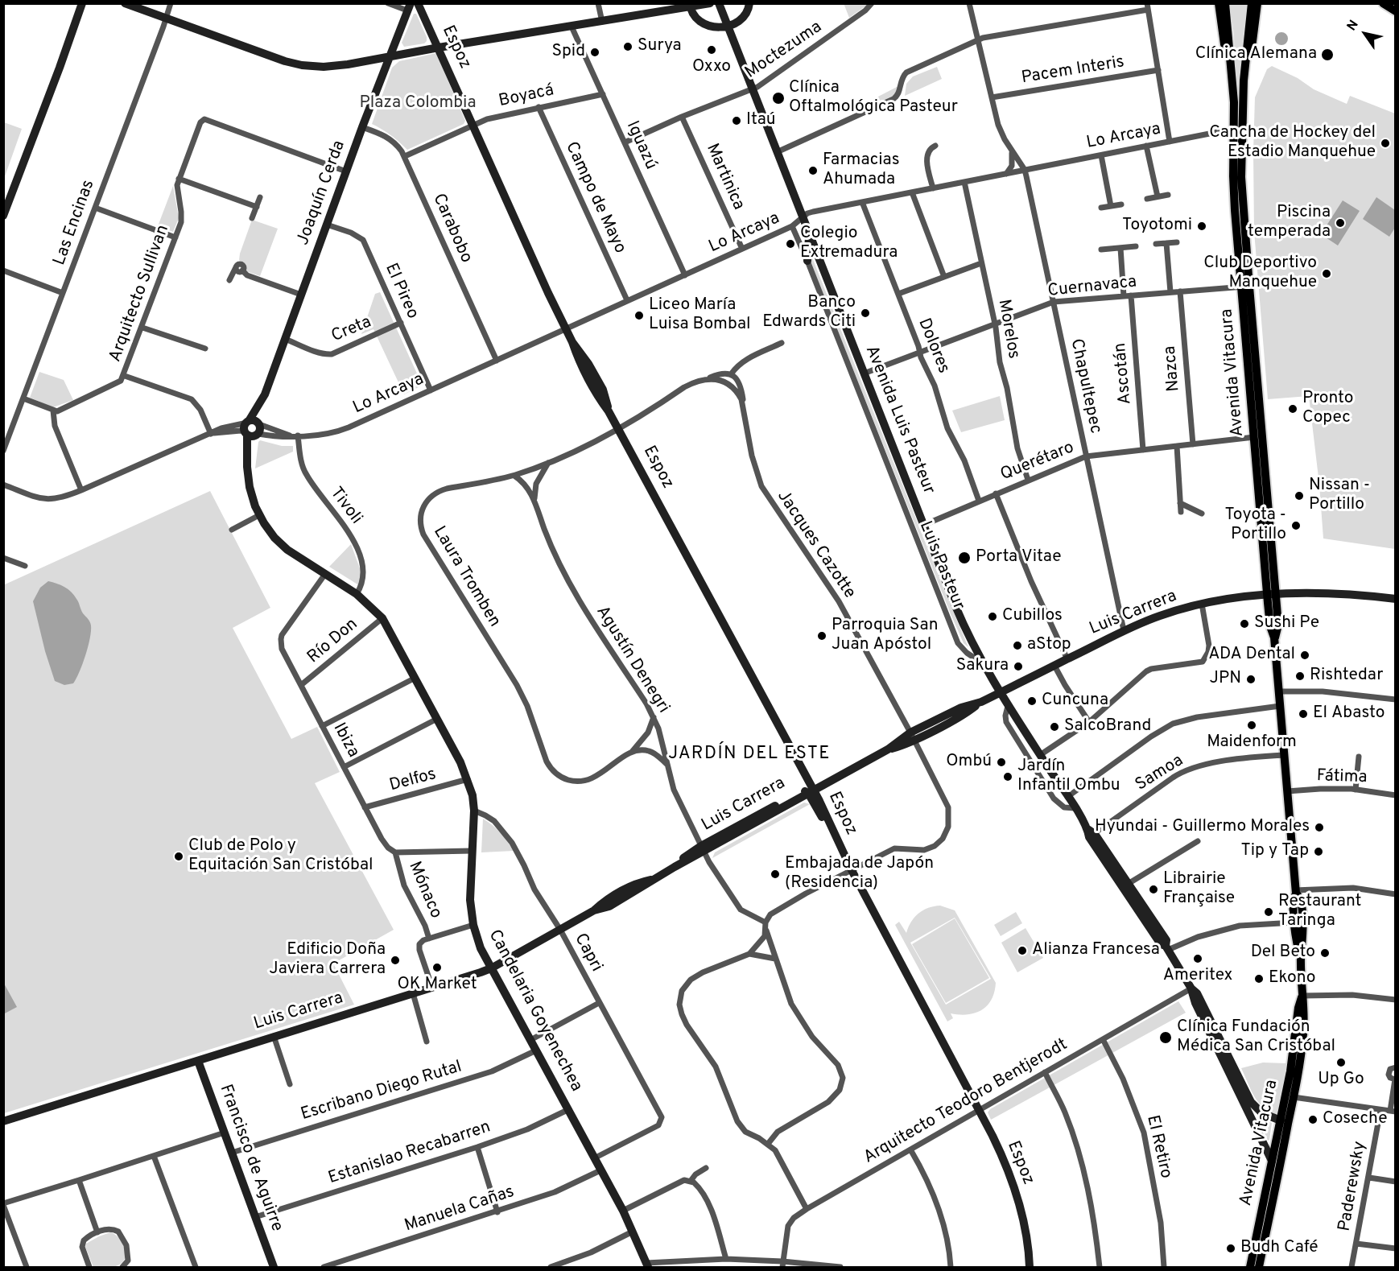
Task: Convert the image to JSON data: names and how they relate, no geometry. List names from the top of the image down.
{
  "streets": {
    "main road": ["Avenida Vitacura"],
    "street": [
      "Espoz",
      "Moctezuma",
      "Pacem Interis",
      "Boyacá",
      "Lo Arcaya",
      "Iguazú",
      "Martinica",
      "Joaquín Cerda",
      "Campo de Mayo",
      "Las Encinas",
      "Carabobo",
      "Cuernavaca",
      "El Pireo",
      "Arquitecto Sullivan",
      "Morelos",
      "Creta",
      "Dolores",
      "Nazca",
      "Ascotán",
      "Chapultepec",
      "Avenida Luis Pasteur",
      "Querétaro",
      "Tivoli",
      "Jacques Cazotte",
      "Luis Pasteur",
      "Laura Tromben",
      "Luis Carrera",
      "Río Don",
      "Agustín Denegri",
      "Ibiza",
      "Samoa",
      "Fátima",
      "Delfos",
      "Mónaco",
      "Capri",
      "Candelaria Goyenechea",
      "Escribano Diego Rutal",
      "Arquitecto Teodoro Bentjerodt",
      "El Retiro",
      "Estanislao Recabarren",
      "Francisco de Aguirre",
      "Paderewsky",
      "Manuela Cañas"
    ]
  },
  "crossings": [
    ["Espoz", "Boyacá"],
    ["Espoz", "Lo Arcaya"],
    ["Espoz", "Jacques Cazotte"],
    ["Espoz", "Laura Tromben"],
    ["Espoz", "Luis Carrera"],
    ["Espoz", "Arquitecto Teodoro Bentjerodt"],
    ["Moctezuma", "Iguazú"],
    ["Moctezuma", "Martinica"],
    ["Moctezuma", "Avenida Luis Pasteur"],
    ["Pacem Interis", "Chapultepec"],
    ["Boyacá", "Iguazú"],
    ["Boyacá", "Campo de Mayo"],
    ["Boyacá", "Carabobo"],
    ["Lo Arcaya", "Iguazú"],
    ["Lo Arcaya", "Martinica"],
    ["Lo Arcaya", "Joaquín Cerda"],
    ["Lo Arcaya", "Campo de Mayo"],
    ["Lo Arcaya", "Carabobo"],
    ["Lo Arcaya", "El Pireo"],
    ["Lo Arcaya", "Morelos"],
    ["Lo Arcaya", "Dolores"],
    ["Lo Arcaya", "Avenida Vitacura"],
    ["Lo Arcaya", "Chapultepec"],
    ["Lo Arcaya", "Avenida Luis Pasteur"],
    ["Lo Arcaya", "Tivoli"],
    ["Lo Arcaya", "Luis Pasteur"],
    ["Lo Arcaya", "Candelaria Goyenechea"],
    ["Joaquín Cerda", "Carabobo"],
    ["Joaquín Cerda", "El Pireo"],
    ["Joaquín Cerda", "Arquitecto Sullivan"],
    ["Joaquín Cerda", "Creta"],
    ["Joaquín Cerda", "Candelaria Goyenechea"],
    ["Cuernavaca", "Morelos"],
    ["Cuernavaca", "Dolores"],
    ["Cuernavaca", "Nazca"],
    ["Cuernavaca", "Avenida Vitacura"],
    ["Cuernavaca", "Ascotán"],
    ["Cuernavaca", "Chapultepec"],
    ["Cuernavaca", "Avenida Luis Pasteur"],
    ["El Pireo", "Creta"],
    ["Morelos", "Querétaro"],
    ["Dolores", "Querétaro"],
    ["Nazca", "Querétaro"],
    ["Avenida Vitacura", "Avenida Luis Pasteur"],
    ["Avenida Vitacura", "Querétaro"],
    ["Avenida Vitacura", "Luis Carrera"],
    ["Avenida Vitacura", "Samoa"],
    ["Avenida Vitacura", "Fátima"],
    ["Ascotán", "Querétaro"],
    ["Chapultepec", "Querétaro"],
    ["Chapultepec", "Luis Carrera"],
    ["Avenida Luis Pasteur", "Querétaro"],
    ["Avenida Luis Pasteur", "Luis Pasteur"],
    ["Avenida Luis Pasteur", "Luis Carrera"],
    ["Avenida Luis Pasteur", "Samoa"],
    ["Avenida Luis Pasteur", "Arquitecto Teodoro Bentjerodt"],
    ["Tivoli", "Candelaria Goyenechea"],
    ["Jacques Cazotte", "Luis Carrera"],
    ["Jacques Cazotte", "Agustín Denegri"],
    ["Laura Tromben", "Agustín Denegri"],
    ["Luis Carrera", "Agustín Denegri"],
    ["Luis Carrera", "Mónaco"],
    ["Luis Carrera", "Capri"],
    ["Luis Carrera", "Candelaria Goyenechea"],
    ["Luis Carrera", "Francisco de Aguirre"],
    ["Río Don", "Ibiza"],
    ["Río Don", "Candelaria Goyenechea"],
    ["Ibiza", "Delfos"],
    ["Ibiza", "Mónaco"],
    ["Ibiza", "Candelaria Goyenechea"],
    ["Delfos", "Candelaria Goyenechea"],
    ["Capri", "Candelaria Goyenechea"],
    ["Candelaria Goyenechea", "Escribano Diego Rutal"],
    ["Candelaria Goyenechea", "Estanislao Recabarren"],
    ["Candelaria Goyenechea", "Manuela Cañas"],
    ["Escribano Diego Rutal", "Francisco de Aguirre"],
    ["Arquitecto Teodoro Bentjerodt", "El Retiro"],
    ["Estanislao Recabarren", "Francisco de Aguirre"]
  ],
  "districts": ["JARDÍN DEL ESTE"],
  "parks": ["Plaza Colombia"],
  "places": [
    "Surya",
    "Oxxo",
    "Spid",
    "Clínica Alemana",
    "Clínica Oftalmológica Pasteur",
    "Itaú",
    "Cancha de Hockey del Estadio Manquehue",
    "Farmacias Ahumada",
    "Piscina temperada",
    "Toyotomi",
    "Colegio Extremadura",
    "Club Deportivo Manquehue",
    "Banco Edwards Citi",
    "Liceo María Luisa Bombal",
    "Pronto Copec",
    "Nissan - Portillo",
    "Toyota - Portillo",
    "Porta Vitae",
    "Cubillos",
    "Sushi Pe",
    "Parroquia San Juan Apóstol",
    "aStop",
    "ADA Dental",
    "Sakura",
    "Rishtedar",
    "JPN",
    "Cuncuna",
    "El Abasto",
    "Maidenform",
    "SalcoBrand",
    "Ombú",
    "Jardín Infantil Ombu",
    "Hyundai - Guillermo Morales",
    "Tip y Tap",
    "Club de Polo y Equitación San Cristóbal",
    "Embajada de Japón (Residencia)",
    "Librairie Française",
    "Restaurant Taringa",
    "Alianza Francesa",
    "Del Beto",
    "Ameritex",
    "Edificio Doña Javiera Carrera",
    "OK Market",
    "Ekono",
    "Clínica Fundación Médica San Cristóbal",
    "Up Go",
    "Coseche",
    "Budh Café"
  ],
  "north": "top left"
}
